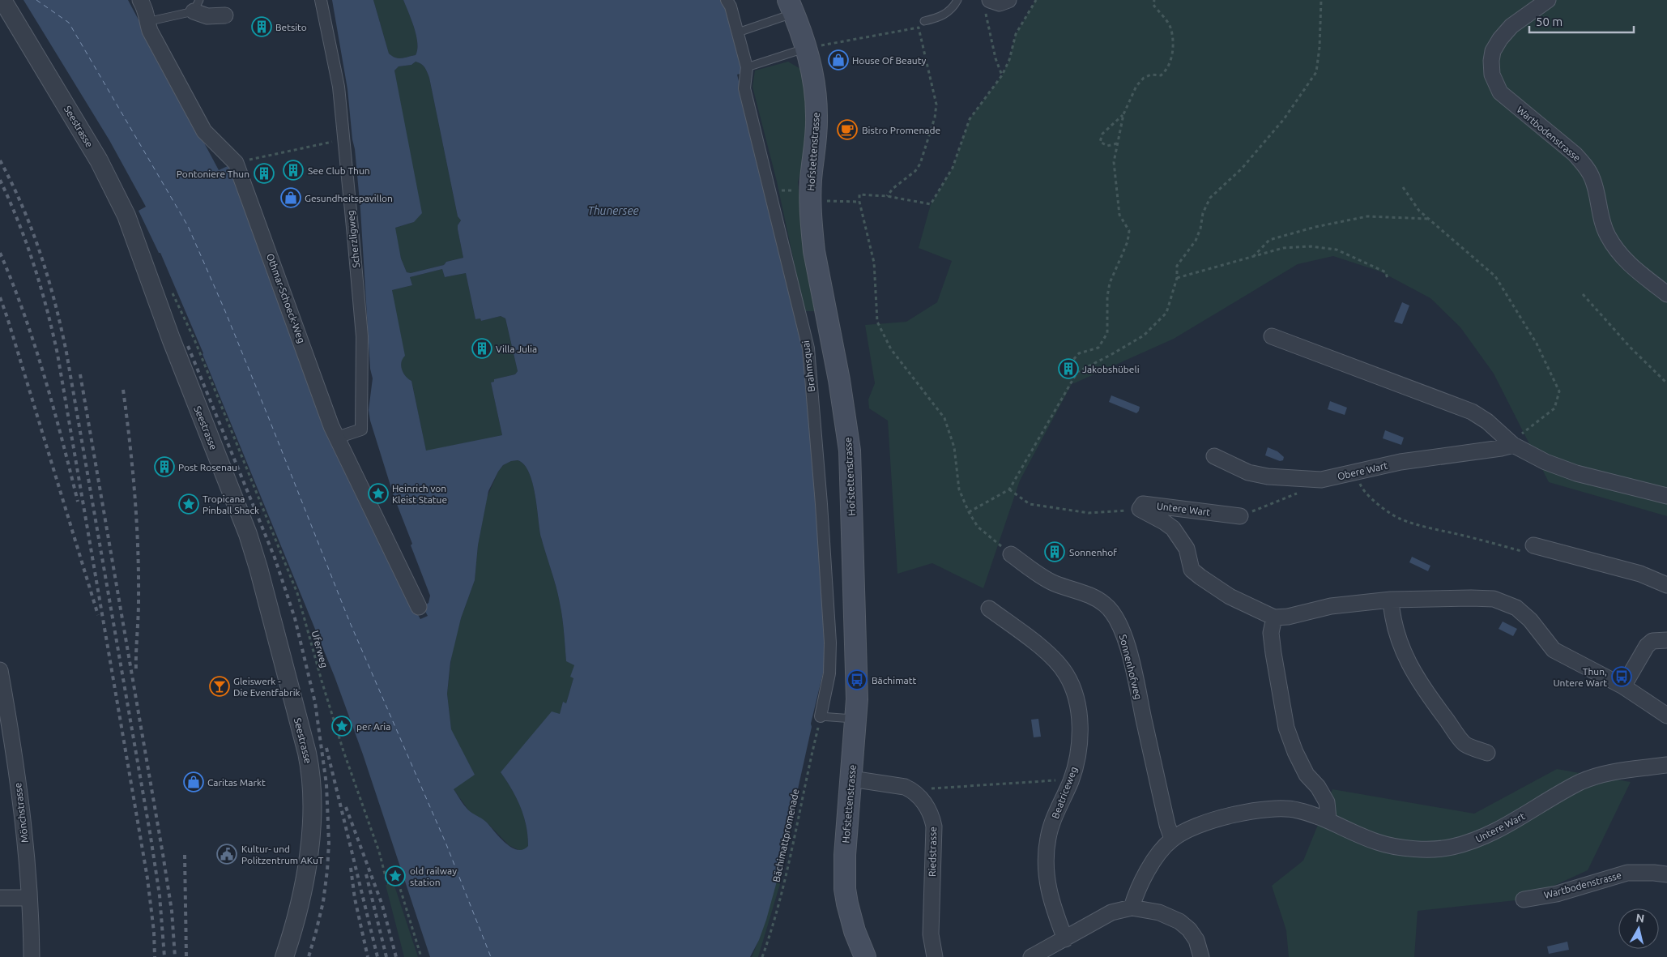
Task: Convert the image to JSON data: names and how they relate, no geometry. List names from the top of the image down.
{
  "streets": {
    "main road": ["Hofstettenstrasse"],
    "street": [
      "Seestrasse",
      "Wartbodenstrasse",
      "Scherzligweg",
      "Othmar-Schoeck-Weg",
      "Brahmsquai",
      "Obere Wart",
      "Untere Wart",
      "Sonnenhofweg",
      "Beatriceweg",
      "Mönchstrasse",
      "Riedstrasse"
    ],
    "path": ["Uferweg", "Bächimattpromenade"]
  },
  "crossings": [
    ["Scherzligweg", "Othmar-Schoeck-Weg"],
    ["Brahmsquai", "Bächimattpromenade"],
    ["Untere Wart", "Sonnenhofweg"]
  ],
  "water": ["Thunersee"],
  "places": {
    "building": [
      "Betsito",
      "See Club Thun",
      "Pontoniere Thun",
      "Villa Julia",
      "Jakobshübeli",
      "Post Rosenau",
      "Sonnenhof"
    ],
    "shop": ["House Of Beauty", "Gesundheitspavillon", "Caritas Markt"],
    "cafe": ["Bistro Promenade"],
    "place": [
      "Heinrich von Kleist Statue",
      "Tropicana Pinball Shack",
      "per Aria",
      "old railway station"
    ],
    "bus stop": ["Thun, Untere Wart", "Bächimatt"],
    "bar": ["Gleiswerk - Die Eventfabrik"],
    "public building": ["Kultur- und Politzentrum AKuT"]
  },
  "scale_bar": "50 m",
  "north": "top"
}
